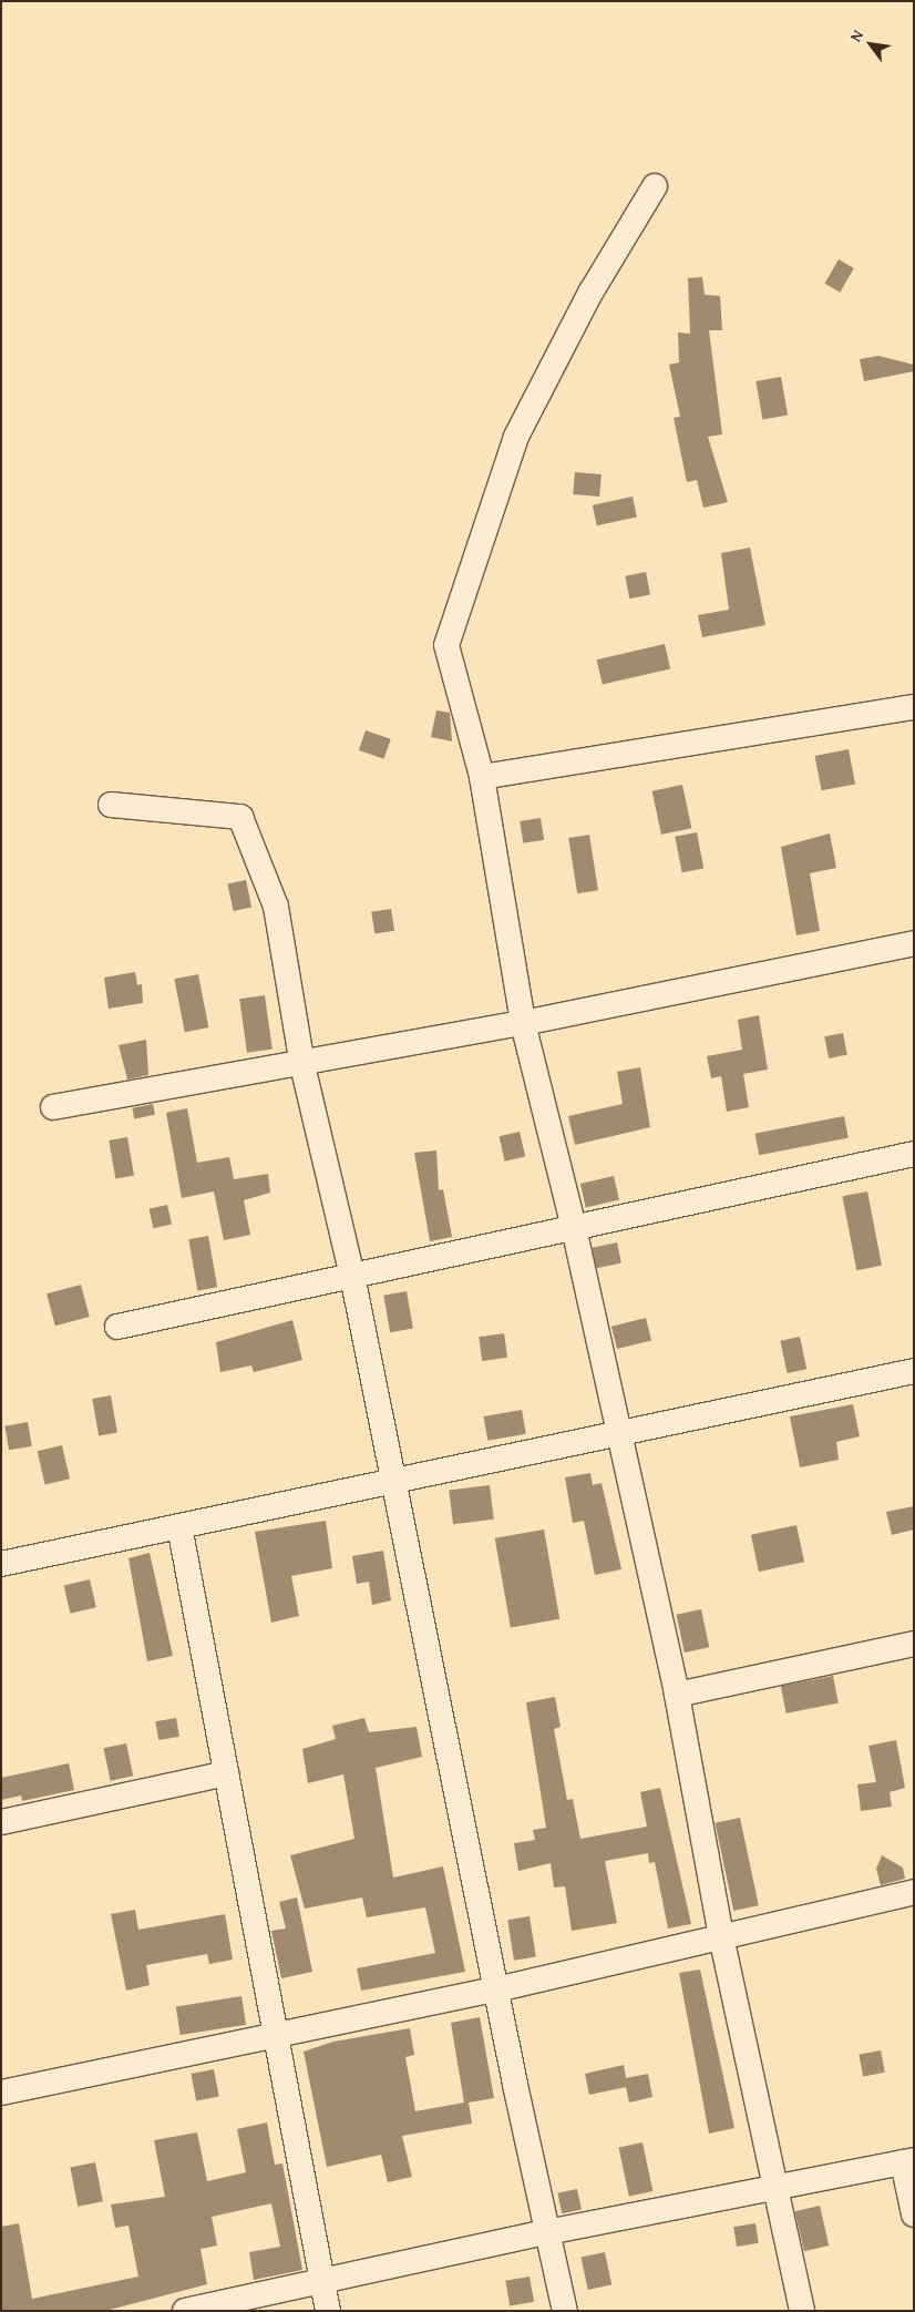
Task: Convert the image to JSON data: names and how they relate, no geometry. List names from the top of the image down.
{
  "north": "top left"
}
